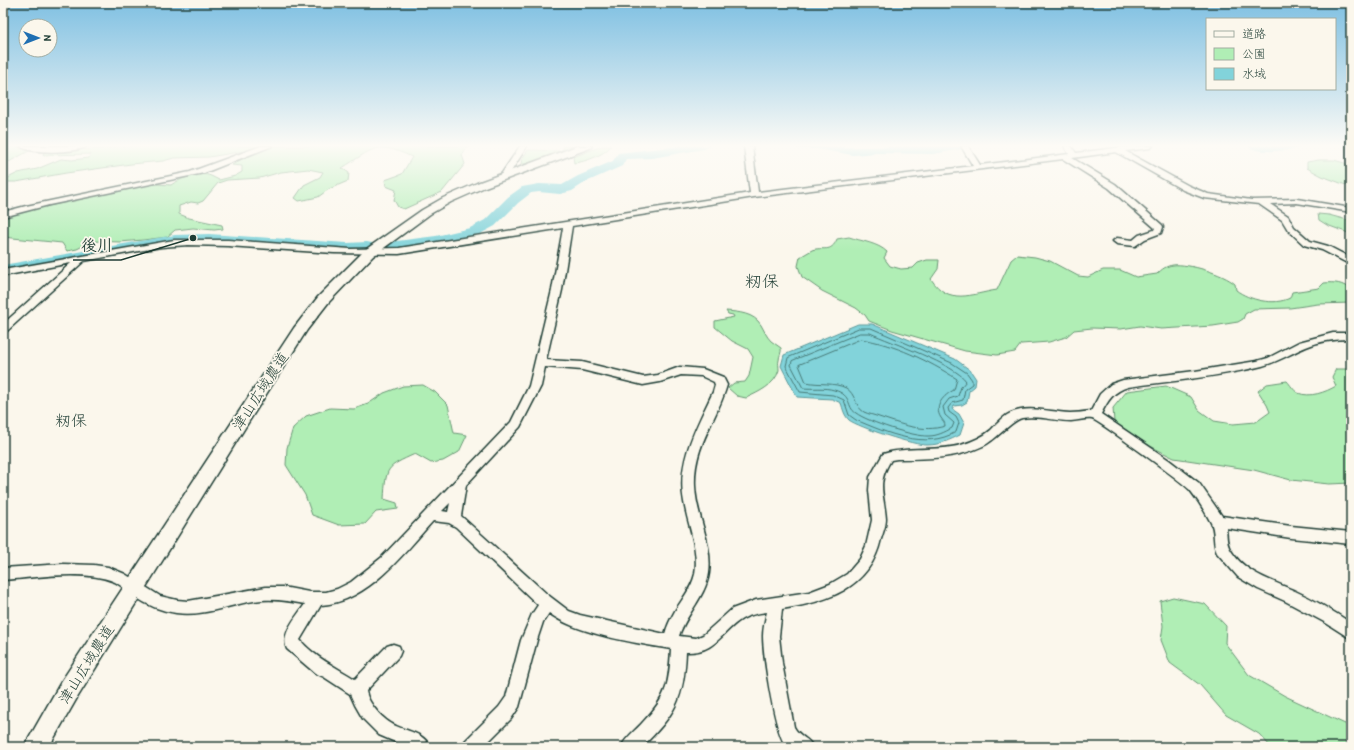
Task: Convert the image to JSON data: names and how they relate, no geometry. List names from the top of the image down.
{
  "streets": {
    "street": ["津山広域農道"]
  },
  "districts": ["籾保", "籾保"],
  "places": ["後川"],
  "legend": ["道路", "公園", "水域"],
  "north": "right"
}
